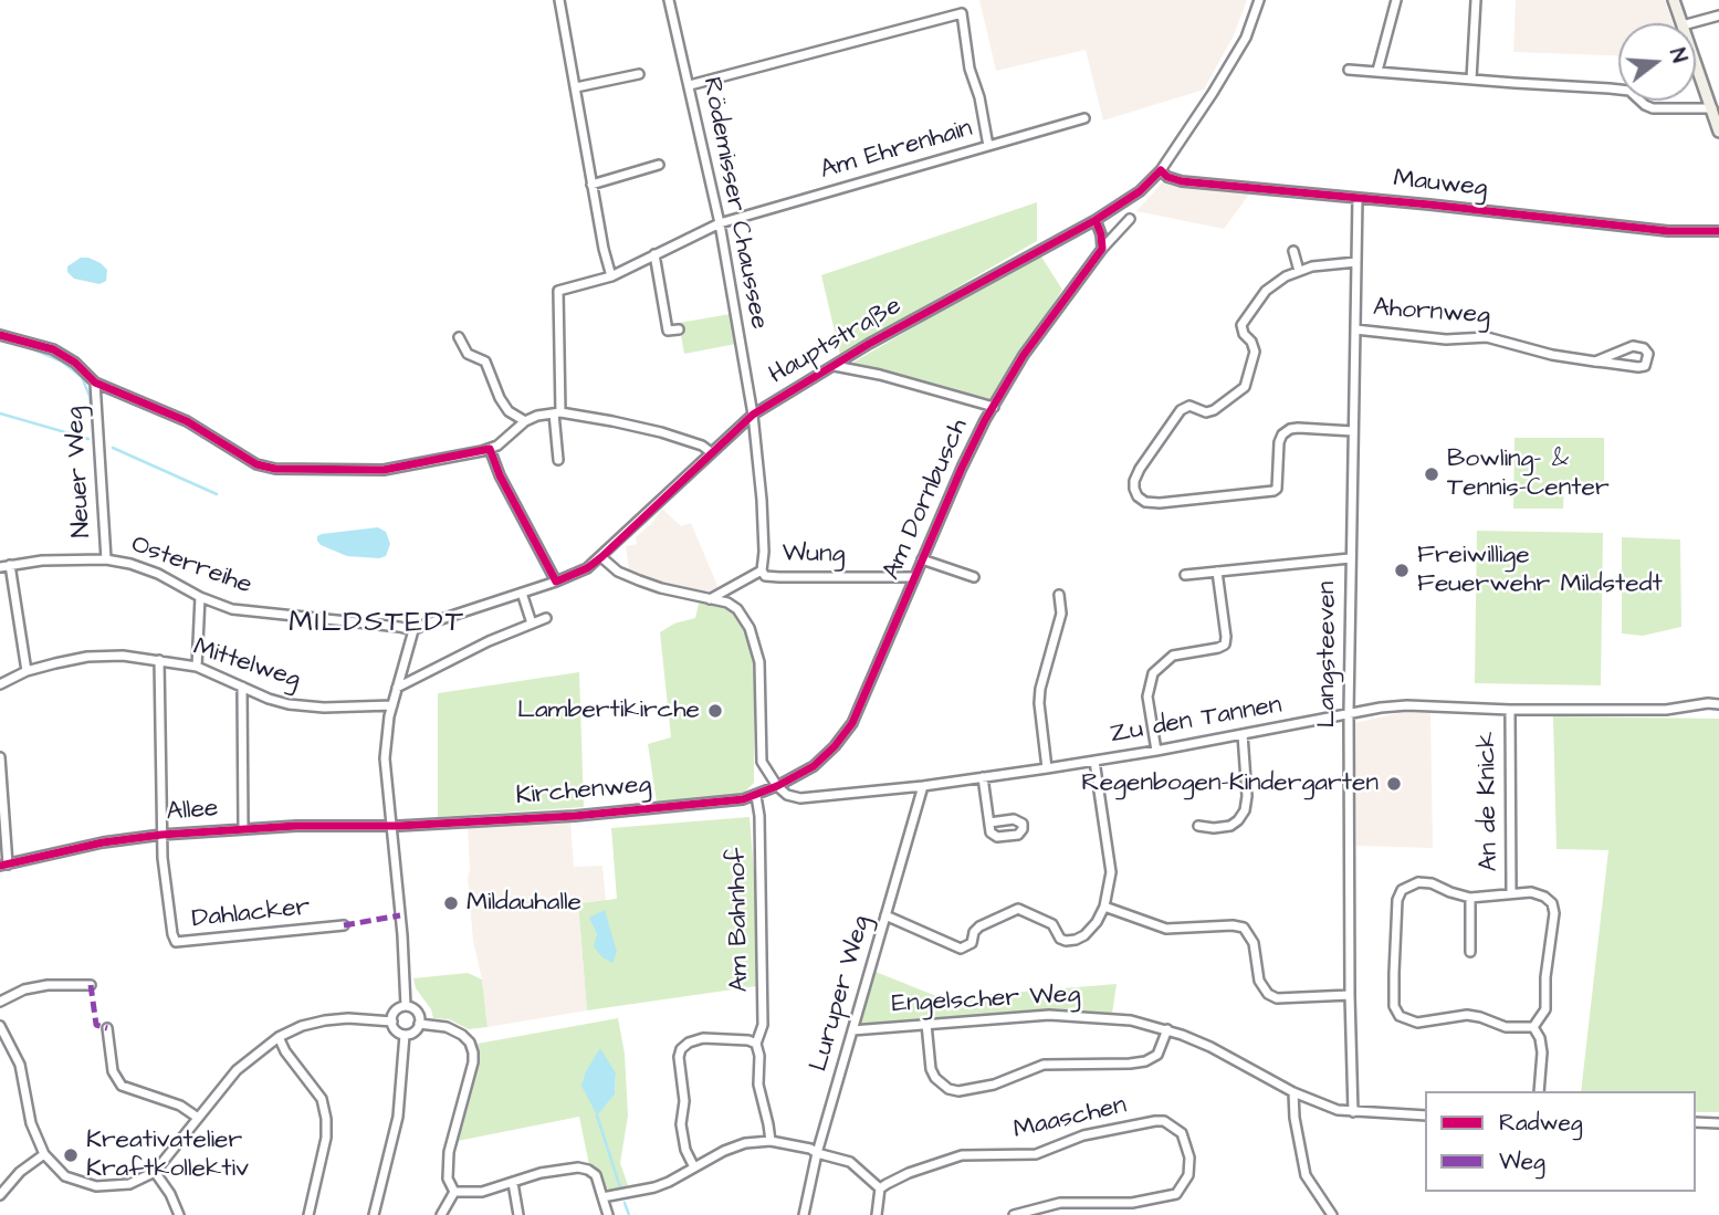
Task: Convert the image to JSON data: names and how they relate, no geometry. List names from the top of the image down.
{
  "streets": {
    "street": [
      "Am Ehrenhain",
      "Mauweg",
      "Rödemisser Chaussee",
      "Ahornweg",
      "Hauptstraße",
      "Neuer Weg",
      "Am Dornbusch",
      "Wung",
      "Osterreihe",
      "Langsteeven",
      "Mittelweg",
      "Zu den Tannen",
      "Kirchenweg",
      "An de Knick",
      "Allee",
      "Dahlacker",
      "Am Bahnhof",
      "Luruper Weg",
      "Engelscher Weg",
      "Maaschen"
    ]
  },
  "crossings": [
    ["Am Ehrenhain", "Rödemisser Chaussee"],
    ["Mauweg", "Hauptstraße"],
    ["Mauweg", "Langsteeven"],
    ["Rödemisser Chaussee", "Hauptstraße"],
    ["Rödemisser Chaussee", "Wung"],
    ["Ahornweg", "Langsteeven"],
    ["Hauptstraße", "Osterreihe"],
    ["Neuer Weg", "Osterreihe"],
    ["Am Dornbusch", "Wung"],
    ["Am Dornbusch", "Kirchenweg"],
    ["Langsteeven", "Zu den Tannen"],
    ["Langsteeven", "Engelscher Weg"],
    ["Zu den Tannen", "An de Knick"],
    ["Zu den Tannen", "Luruper Weg"],
    ["Kirchenweg", "Allee"],
    ["Kirchenweg", "Am Bahnhof"],
    ["Allee", "Dahlacker"],
    ["Luruper Weg", "Engelscher Weg"]
  ],
  "districts": ["MILDSTEDT"],
  "places": [
    "Bowling- & Tennis-Center",
    "Freiwillige Feuerwehr Mildstedt",
    "Lambertikirche",
    "Regenbogen-Kindergarten",
    "Mildauhalle",
    "Kreativatelier Kraftkollektiv"
  ],
  "legend": ["Radweg", "Weg"],
  "north": "right"
}
